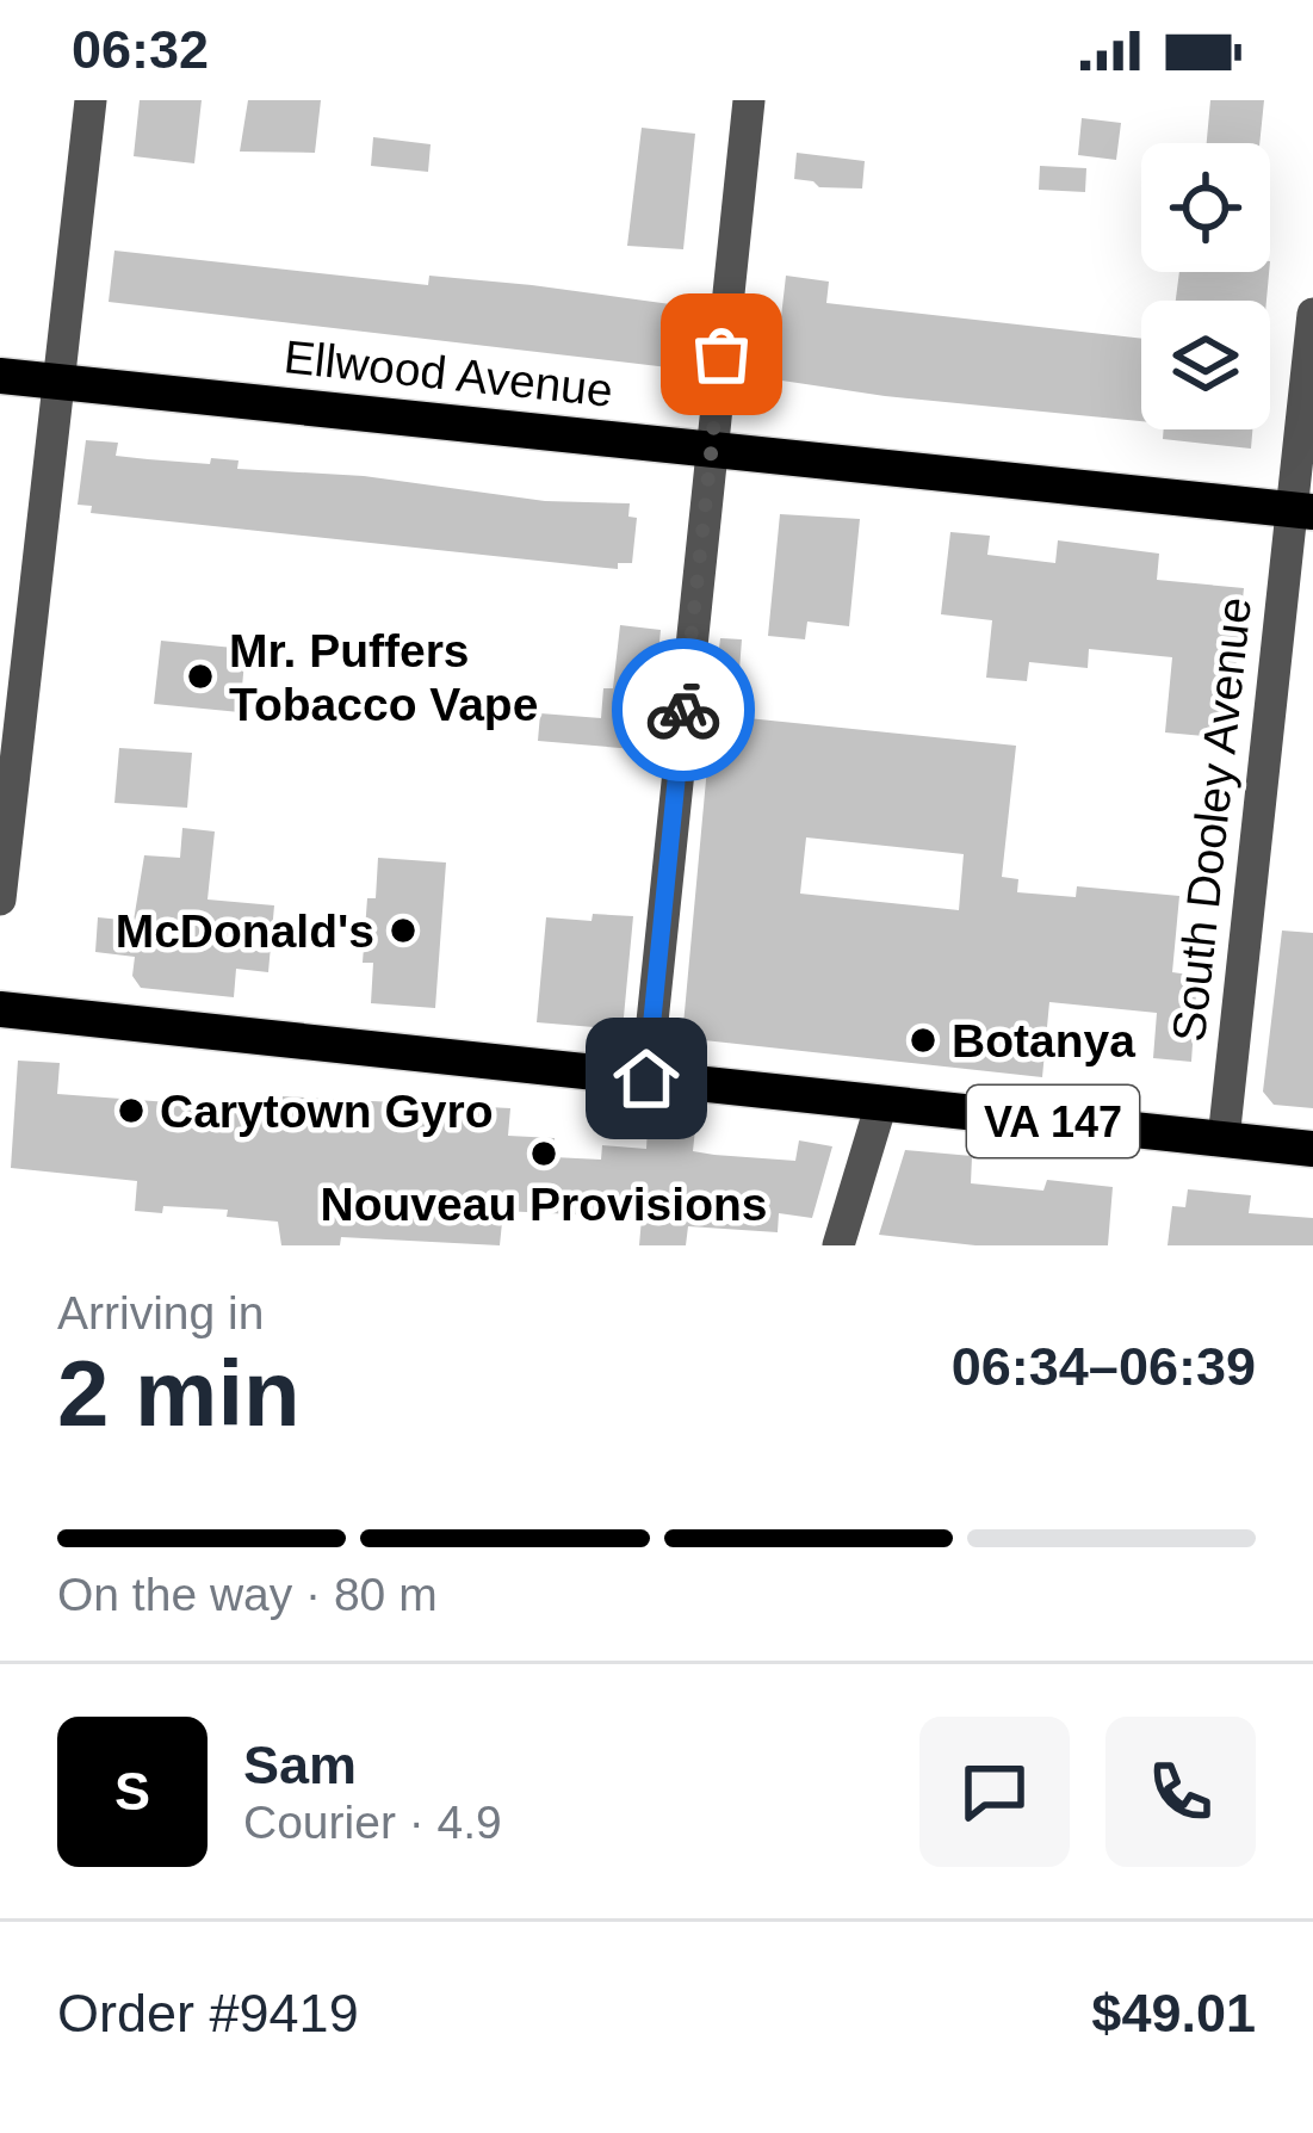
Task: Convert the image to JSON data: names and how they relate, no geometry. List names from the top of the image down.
{
  "streets": {
    "main road": ["Ellwood Avenue", "VA 147"],
    "street": ["South Dooley Avenue"]
  },
  "crossings": [
    ["Ellwood Avenue", "South Dooley Avenue"],
    ["South Dooley Avenue", "VA 147"]
  ],
  "places": [
    "Mr. Puffers Tobacco Vape",
    "McDonald's",
    "Botanya",
    "Carytown Gyro",
    "Nouveau Provisions"
  ],
  "page": {
    "status": "06:32",
    "heading": ["2 min", "Arriving in", "06:34–06:39"],
    "panel": [
      "Sam",
      "Courier · 4.9",
      "Order #9419",
      "$49.01"
    ],
    "bar": "On the way · 80 m",
    "round": "S"
  }
}
